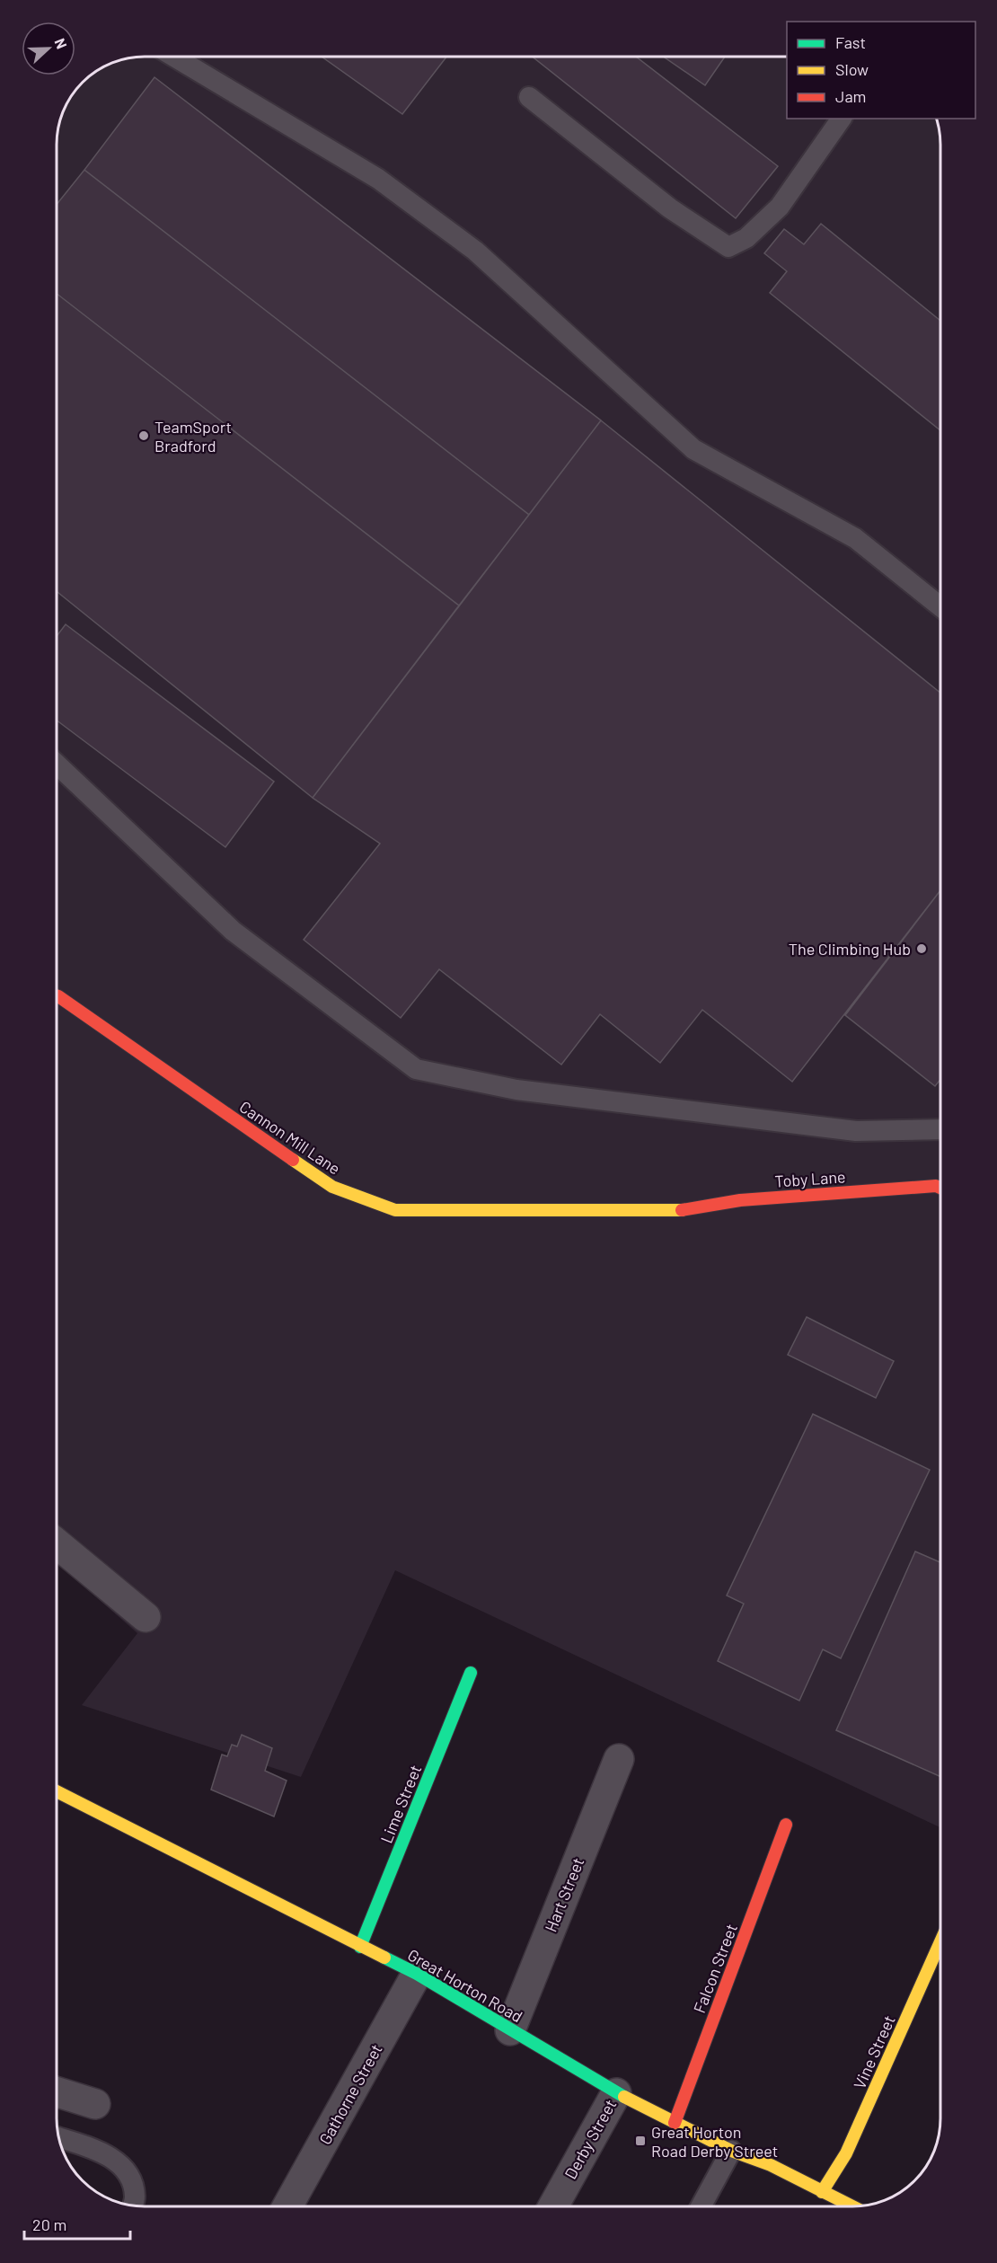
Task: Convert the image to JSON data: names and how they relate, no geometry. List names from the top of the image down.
{
  "streets": {
    "street": [
      "Cannon Mill Lane",
      "Toby Lane",
      "Lime Street",
      "Hart Street",
      "Falcon Street",
      "Great Horton Road",
      "Vine Street",
      "Gathorne Street",
      "Derby Street"
    ]
  },
  "crossings": [
    ["Cannon Mill Lane", "Toby Lane"],
    ["Lime Street", "Great Horton Road"],
    ["Hart Street", "Great Horton Road"],
    ["Falcon Street", "Great Horton Road"],
    ["Great Horton Road", "Vine Street"],
    ["Great Horton Road", "Gathorne Street"],
    ["Great Horton Road", "Derby Street"]
  ],
  "places": {
    "other": ["TeamSport Bradford", "The Climbing Hub"],
    "transit": ["Great Horton Road Derby Street"]
  },
  "legend": ["Fast", "Slow", "Jam"],
  "scale_bar": "20 m",
  "north": "right"
}
